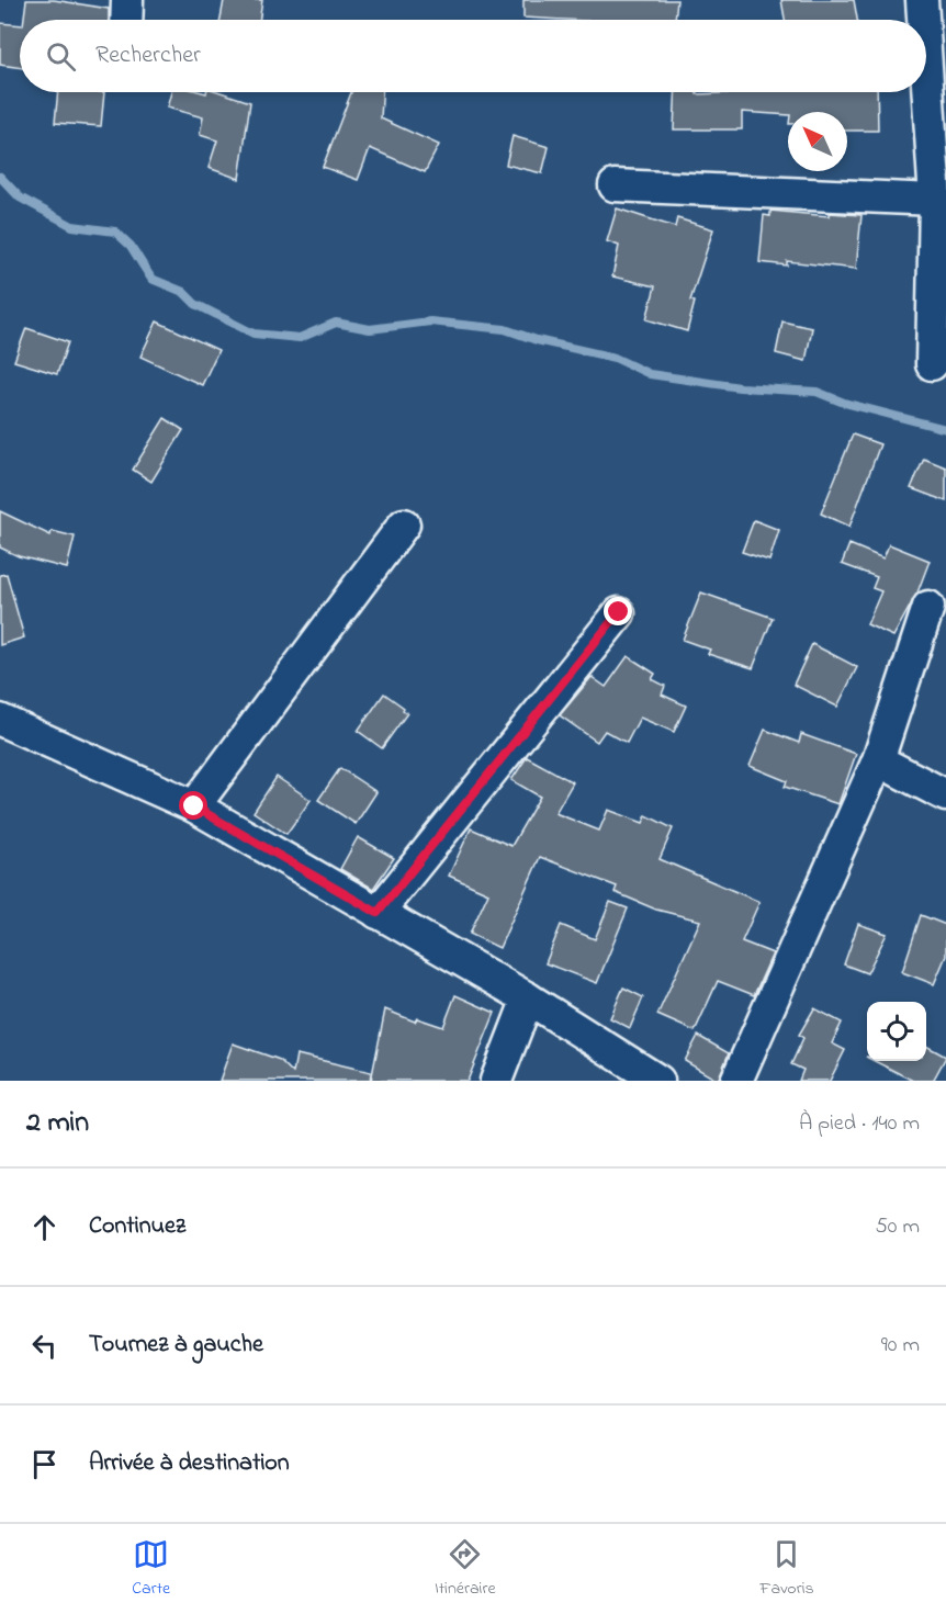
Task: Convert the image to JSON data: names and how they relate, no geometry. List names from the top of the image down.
{
  "north": "top left",
  "page": {
    "search": "Rechercher",
    "heading": ["2 min", "À pied · 140 m"],
    "list": [
      ["Continuez", "50 m"],
      ["Tournez à gauche", "90 m"],
      "Arrivée à destination"
    ],
    "nav": ["Carte", "Itinéraire", "Favoris"]
  }
}
